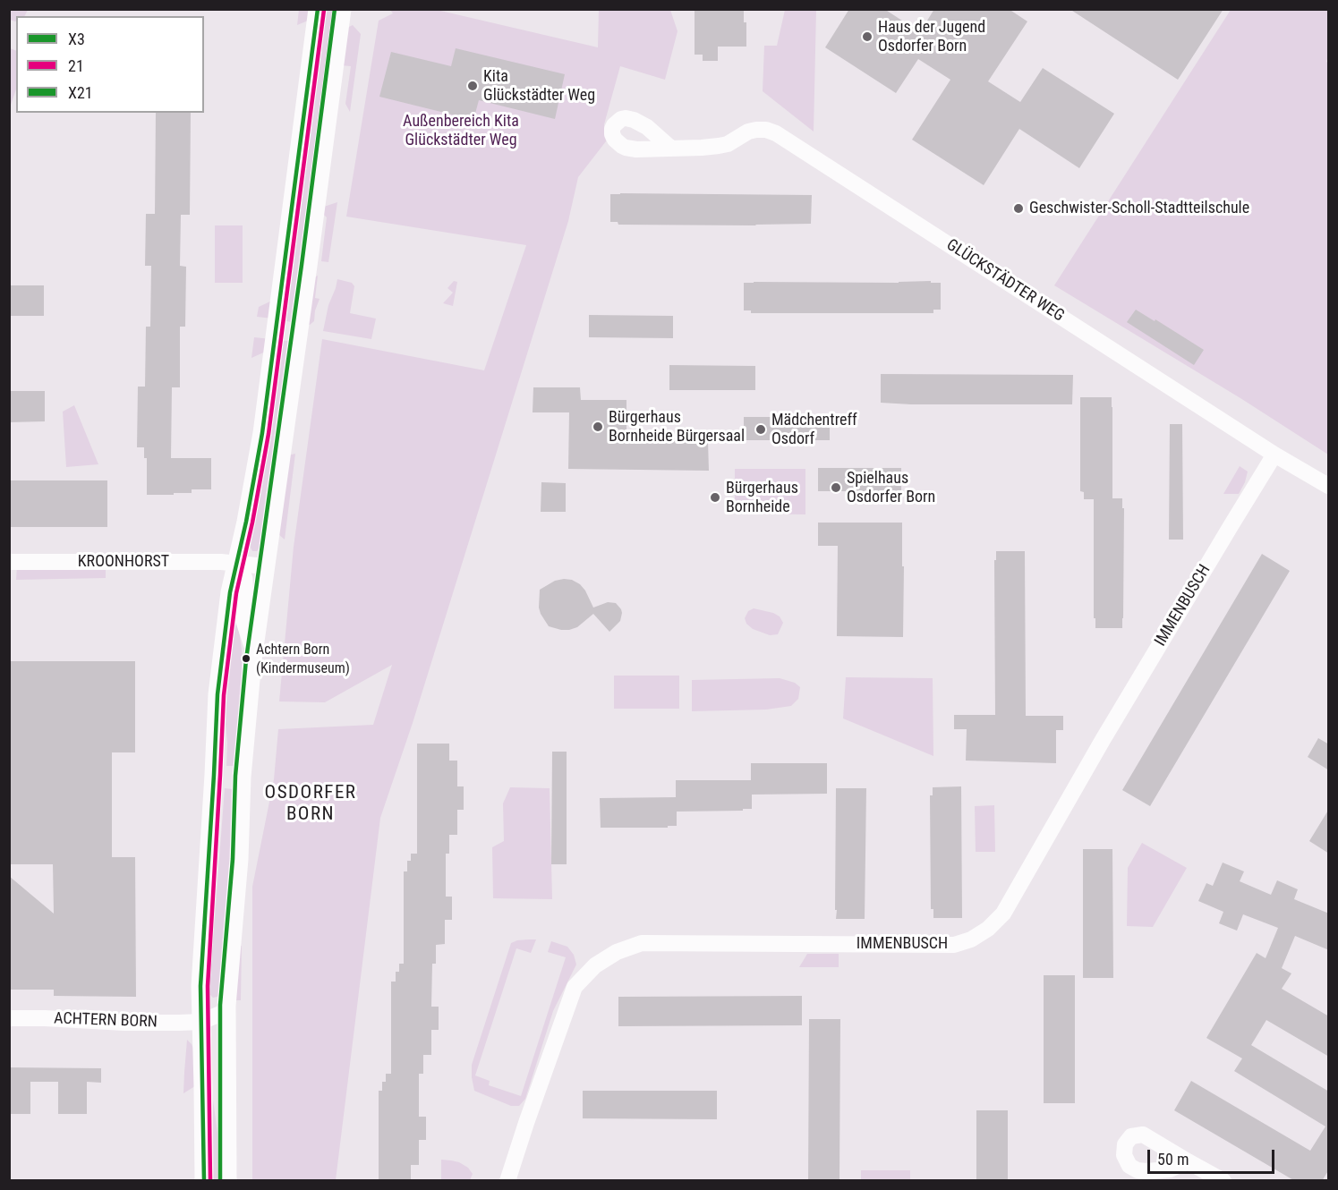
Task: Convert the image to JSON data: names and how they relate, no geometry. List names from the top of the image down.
{
  "streets": {
    "street": [
      "GLÜCKSTÄDTER WEG",
      "KROONHORST",
      "IMMENBUSCH",
      "ACHTERN BORN"
    ]
  },
  "crossings": [
    ["GLÜCKSTÄDTER WEG", "IMMENBUSCH"]
  ],
  "districts": ["OSDORFER BORN"],
  "parks": ["Außenbereich Kita Glückstädter Weg"],
  "places": [
    "Haus der Jugend Osdorfer Born",
    "Kita Glückstädter Weg",
    "Geschwister-Scholl-Stadtteilschule",
    "Bürgerhaus Bornheide Bürgersaal",
    "Mädchentreff Osdorf",
    "Spielhaus Osdorfer Born",
    "Bürgerhaus Bornheide",
    "Achtern Born (Kindermuseum)"
  ],
  "lines": ["transit line X3", "transit line X21", "transit line 21"],
  "legend": ["X3", "21", "X21"],
  "scale_bar": "50 m"
}
